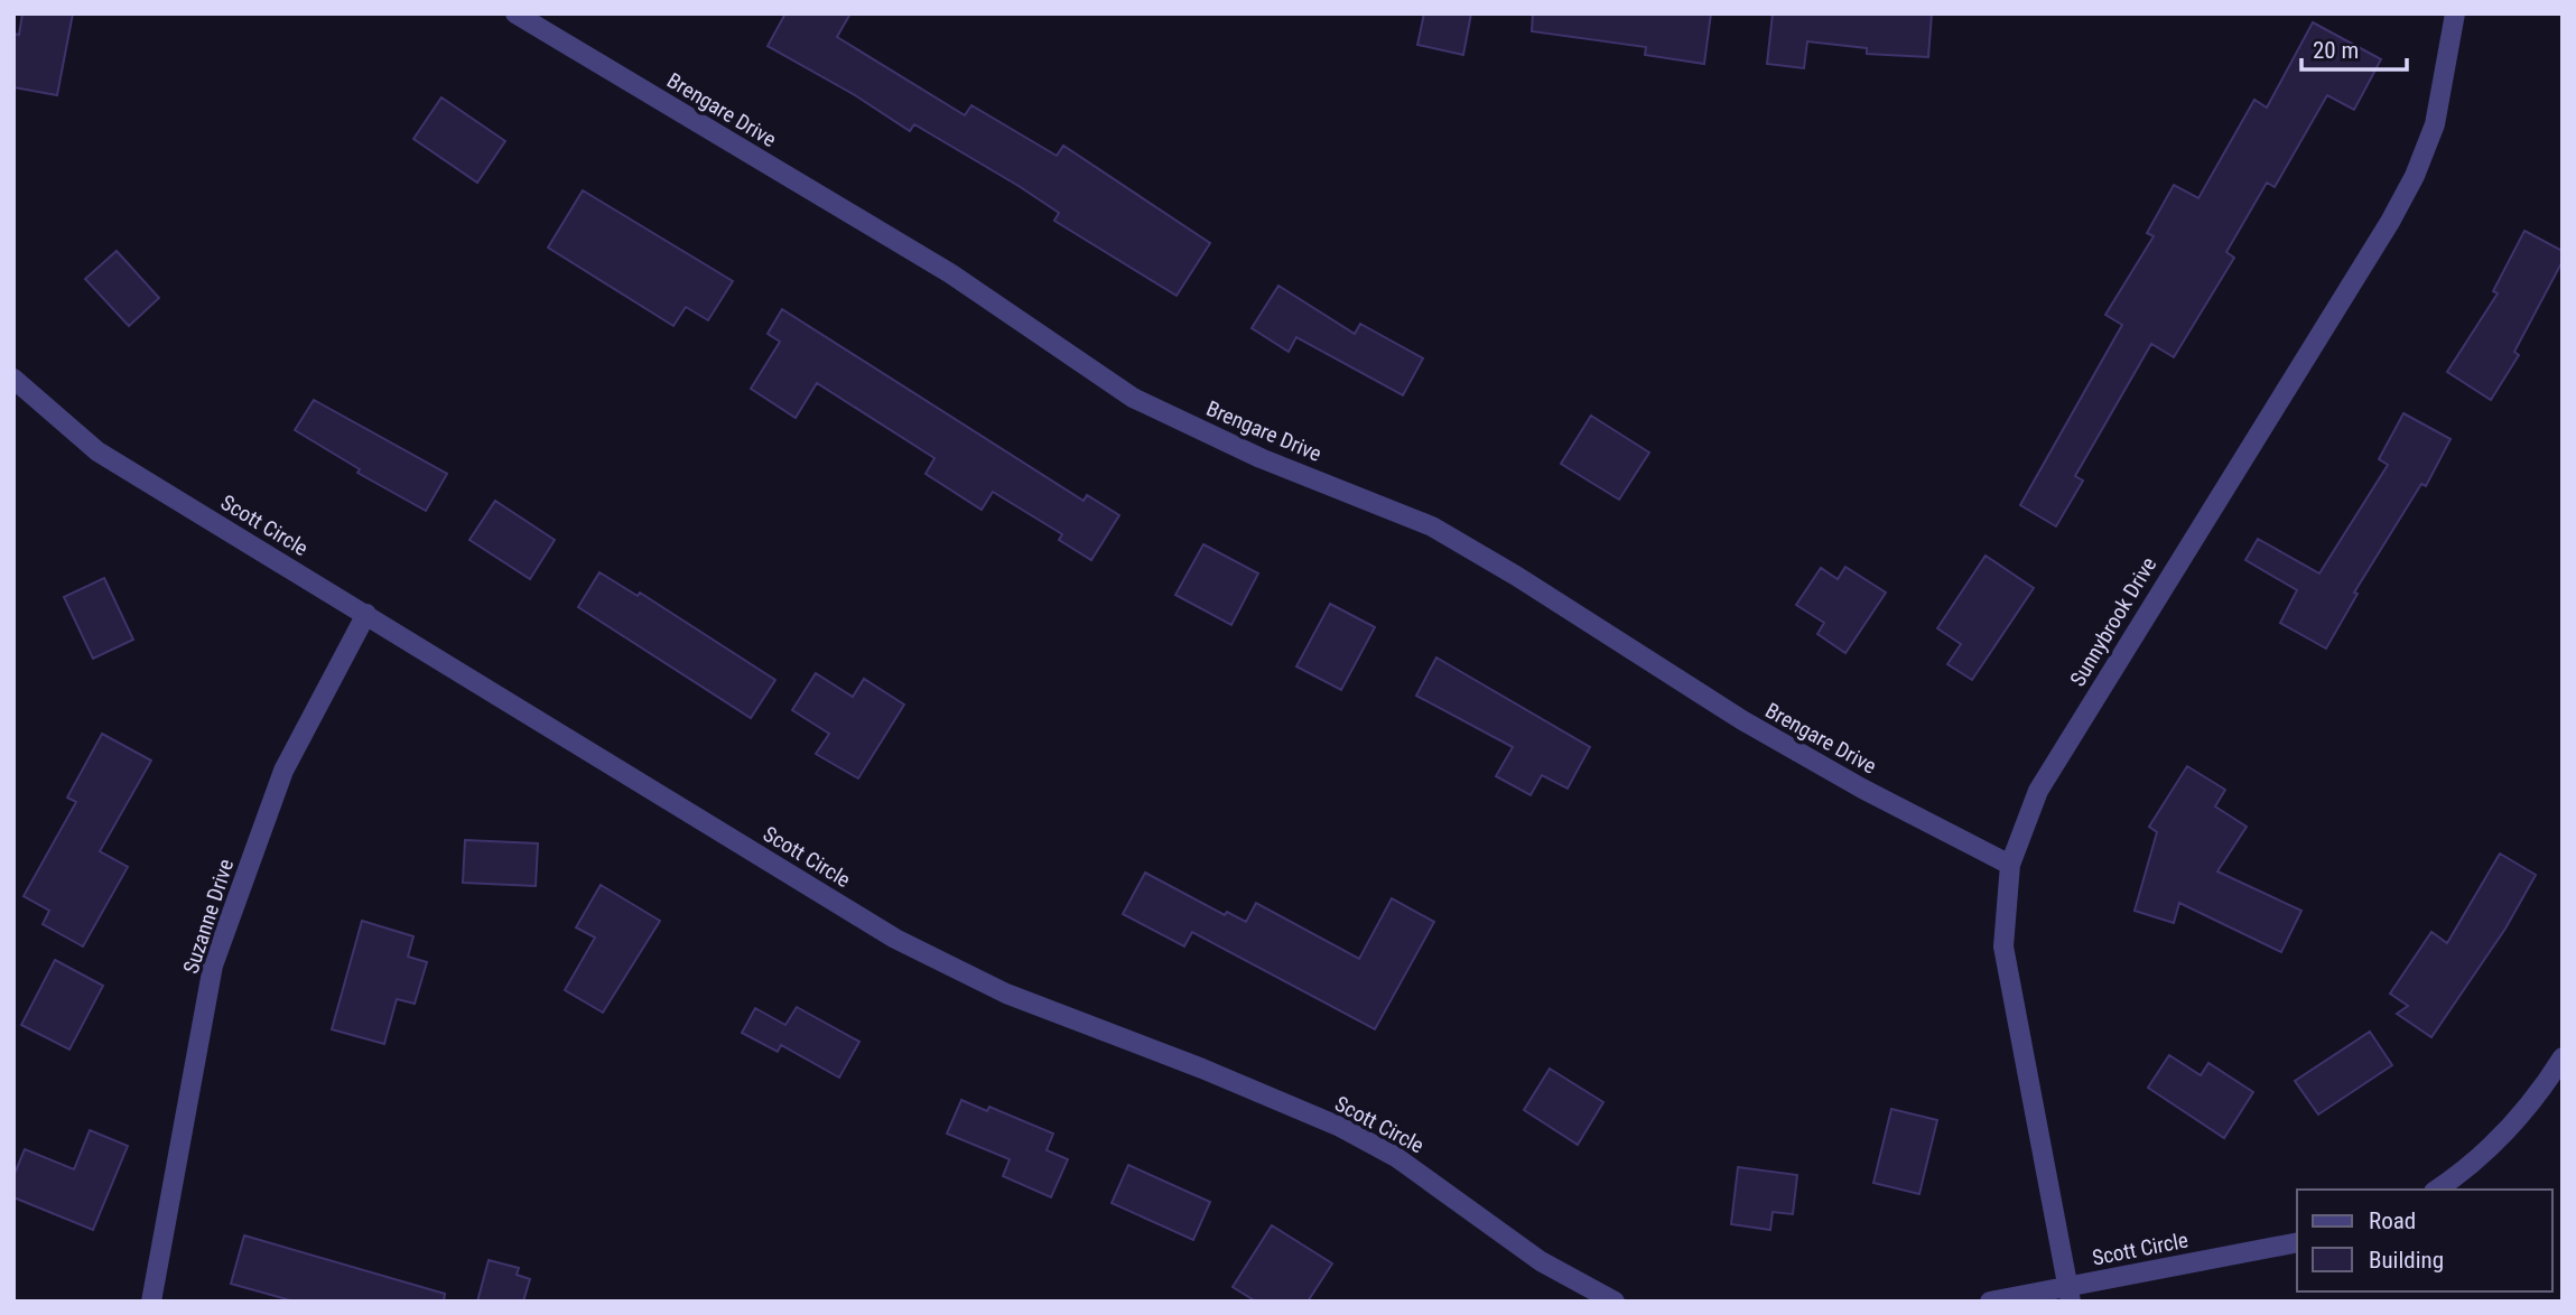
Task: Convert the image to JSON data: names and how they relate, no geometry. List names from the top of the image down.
{
  "streets": {
    "street": [
      "Brengare Drive",
      "Scott Circle",
      "Sunnybrook Drive",
      "Suzanne Drive"
    ]
  },
  "crossings": [
    ["Brengare Drive", "Sunnybrook Drive"],
    ["Scott Circle", "Sunnybrook Drive"],
    ["Scott Circle", "Suzanne Drive"]
  ],
  "legend": ["Road", "Building"],
  "scale_bar": "20 m"
}
